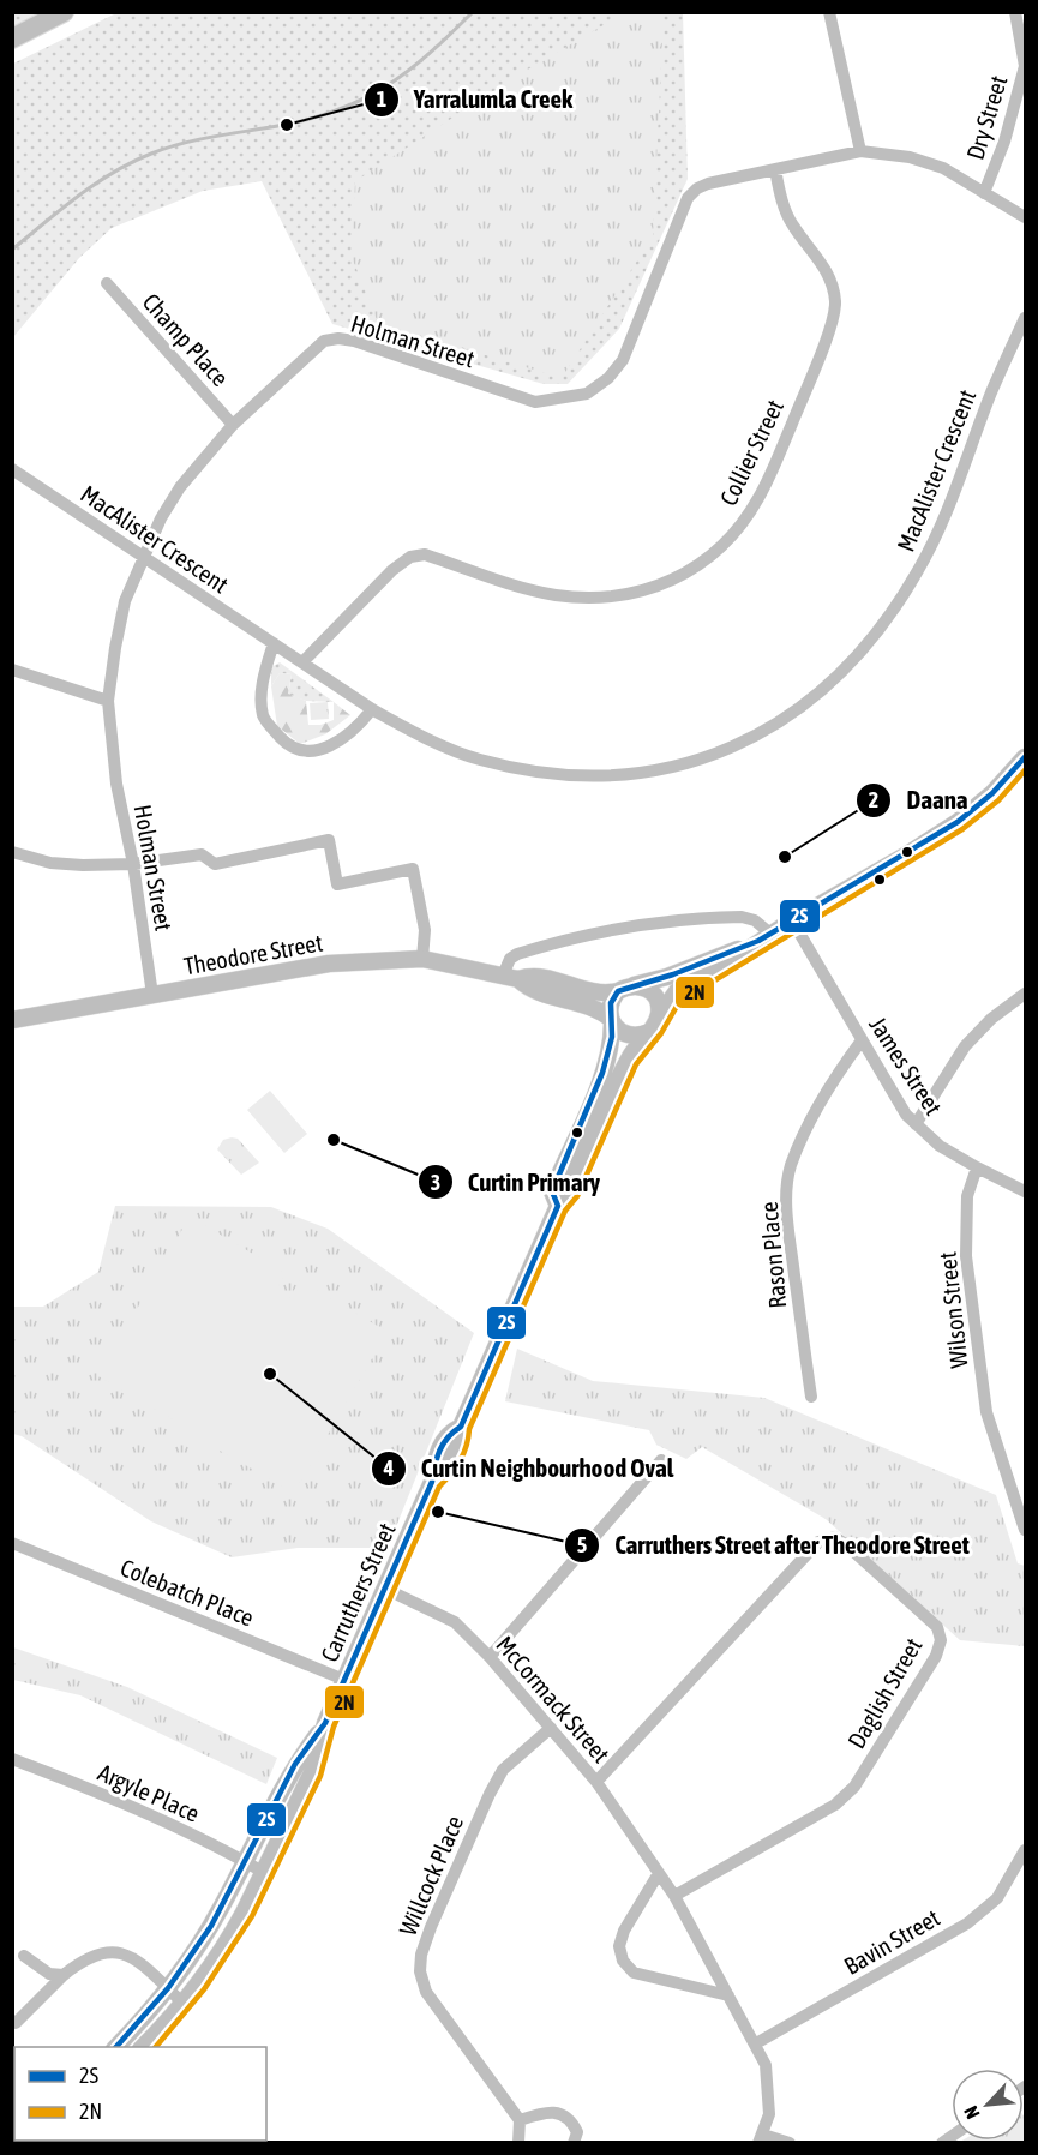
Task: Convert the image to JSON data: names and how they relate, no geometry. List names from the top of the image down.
{
  "streets": {
    "main road": ["Theodore Street", "Carruthers Street"],
    "street": [
      "Dry Street",
      "Champ Place",
      "Holman Street",
      "Collier Street",
      "MacAlister Crescent",
      "James Street",
      "Rason Place",
      "Wilson Street",
      "Colebatch Place",
      "Daglish Street",
      "McCormack Street",
      "Argyle Place",
      "Willcock Place",
      "Bavin Street"
    ]
  },
  "crossings": [
    ["Dry Street", "Holman Street"],
    ["Champ Place", "Holman Street"],
    ["Holman Street", "Collier Street"],
    ["Holman Street", "MacAlister Crescent"],
    ["Holman Street", "Theodore Street"],
    ["Collier Street", "MacAlister Crescent"],
    ["Theodore Street", "James Street"],
    ["Theodore Street", "Carruthers Street"],
    ["James Street", "Rason Place"],
    ["James Street", "Wilson Street"],
    ["Colebatch Place", "Carruthers Street"],
    ["Carruthers Street", "McCormack Street"],
    ["Carruthers Street", "Argyle Place"],
    ["Daglish Street", "McCormack Street"],
    ["McCormack Street", "Willcock Place"],
    ["McCormack Street", "Bavin Street"]
  ],
  "places": [
    "Yarralumla Creek",
    "Daana",
    "Curtin Primary",
    "Curtin Neighbourhood Oval",
    "Carruthers Street after Theodore Street"
  ],
  "lines": ["transit line 2S", "transit line 2N"],
  "legend": ["2S", "2N"],
  "north": "bottom left"
}
